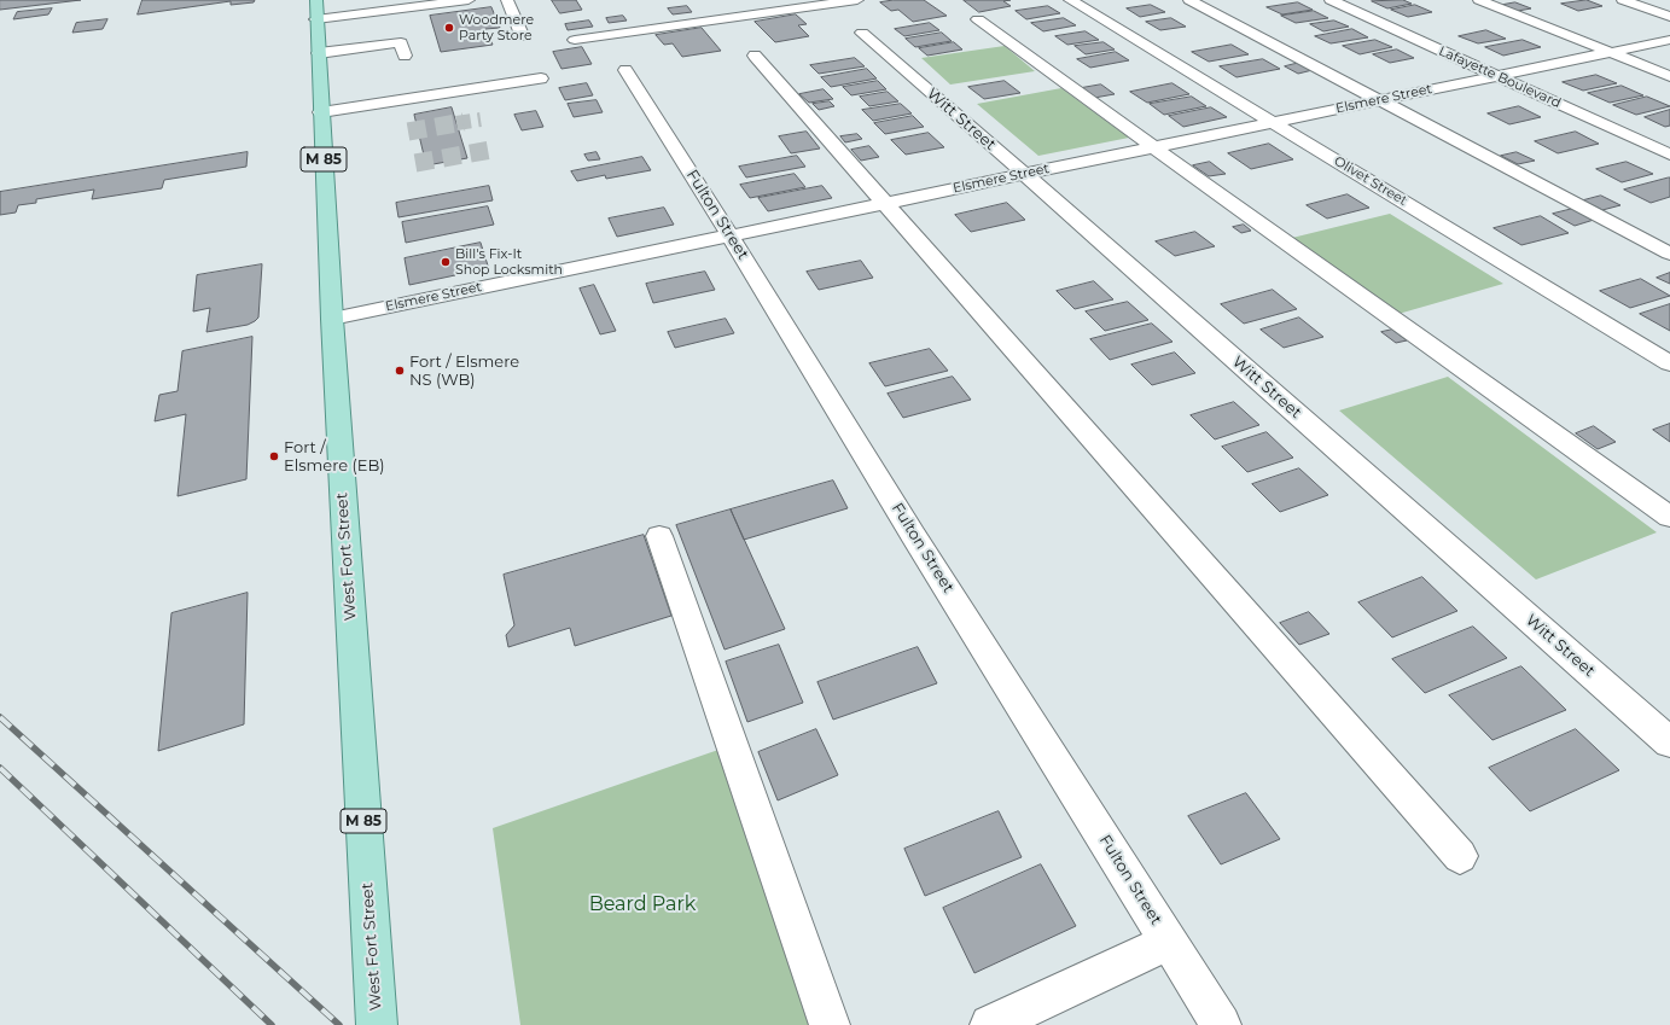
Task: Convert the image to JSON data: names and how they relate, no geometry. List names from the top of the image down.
{
  "streets": {
    "main road": ["M 85", "West Fort Street"],
    "street": [
      "Lafayette Boulevard",
      "Elsmere Street",
      "Witt Street",
      "Olivet Street",
      "Fulton Street"
    ]
  },
  "crossings": [
    ["Lafayette Boulevard", "Elsmere Street"],
    ["Elsmere Street", "Witt Street"],
    ["Elsmere Street", "Olivet Street"],
    ["Elsmere Street", "Fulton Street"],
    ["Elsmere Street", "West Fort Street"]
  ],
  "parks": ["Beard Park"],
  "places": [
    "Woodmere Party Store",
    "Bill's Fix-It Shop Locksmith",
    "Fort / Elsmere NS (WB)",
    "Fort / Elsmere (EB)"
  ]
}
